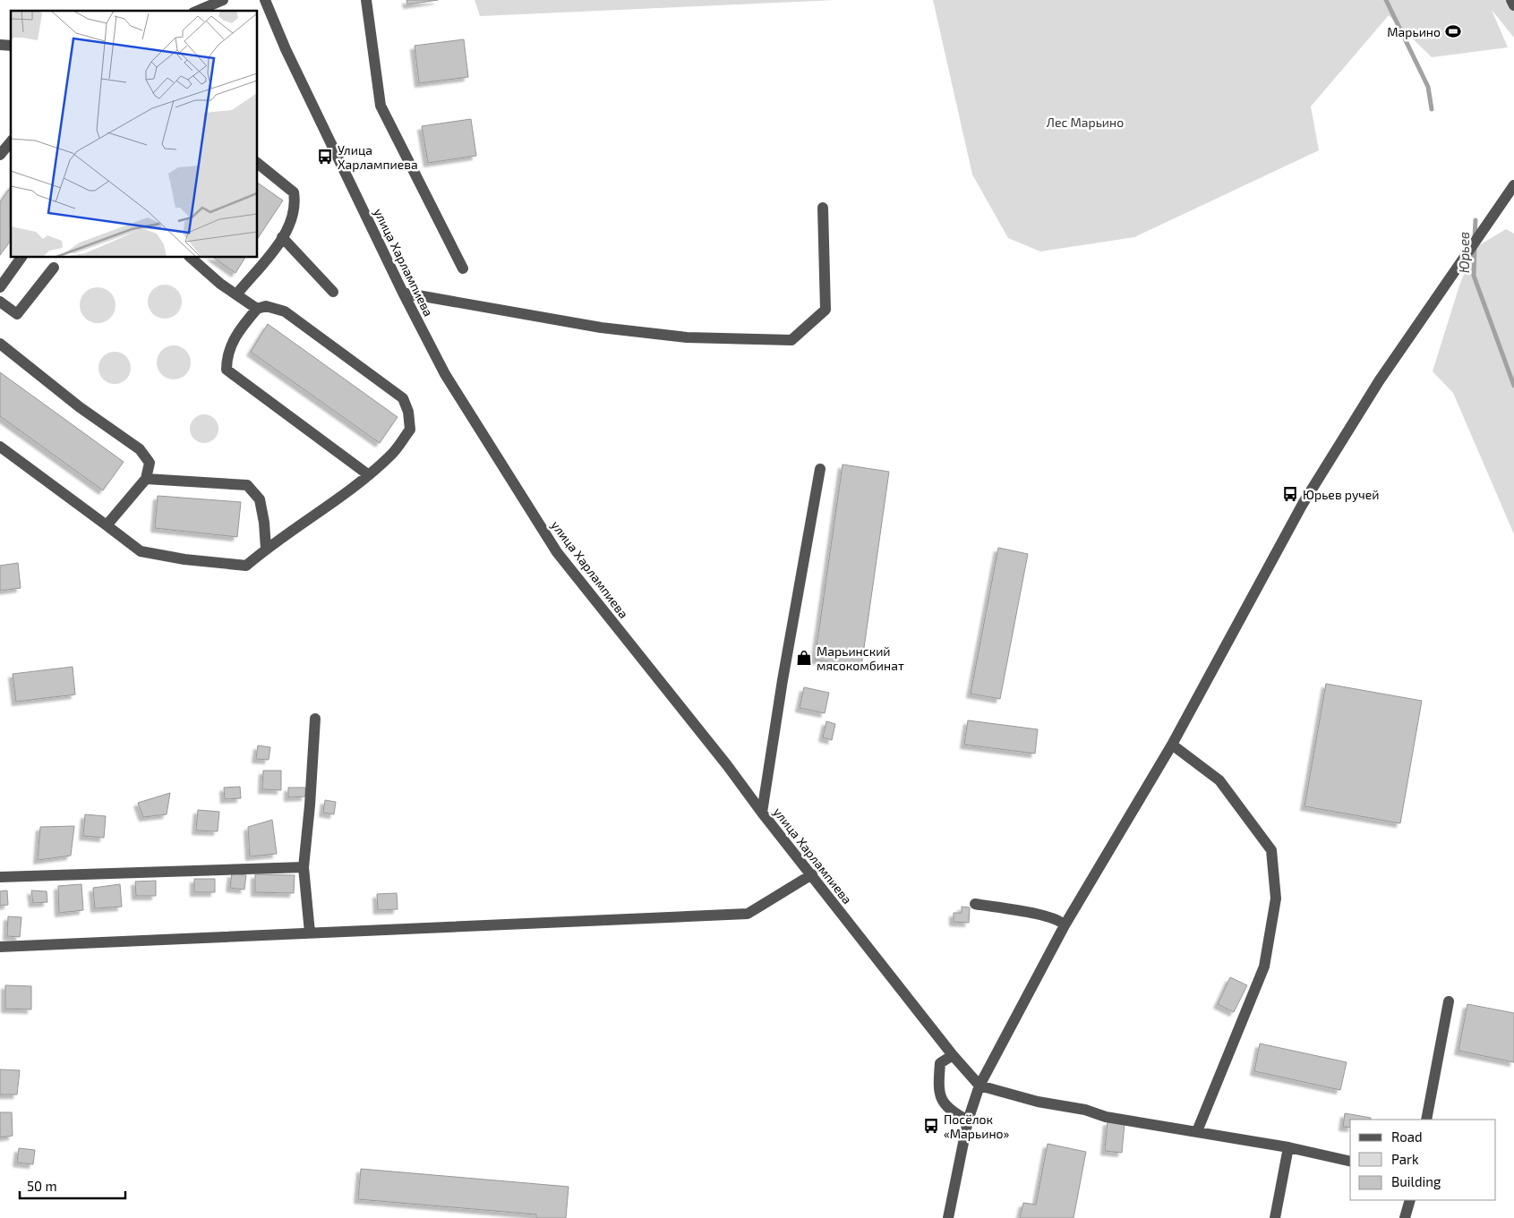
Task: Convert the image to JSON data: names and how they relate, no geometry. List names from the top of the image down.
{
  "streets": {
    "street": ["улица Харлампиева"]
  },
  "water": ["Юрьев"],
  "parks": ["Лес Марьино"],
  "places": {
    "sports": ["Марьино"],
    "bus stop": ["Улица Харлампиева", "Юрьев ручей", "Посёлок «Марьино»"],
    "shop": ["Марьинский мясокомбинат"]
  },
  "legend": ["Road", "Park", "Building"],
  "scale_bar": "50 m"
}
